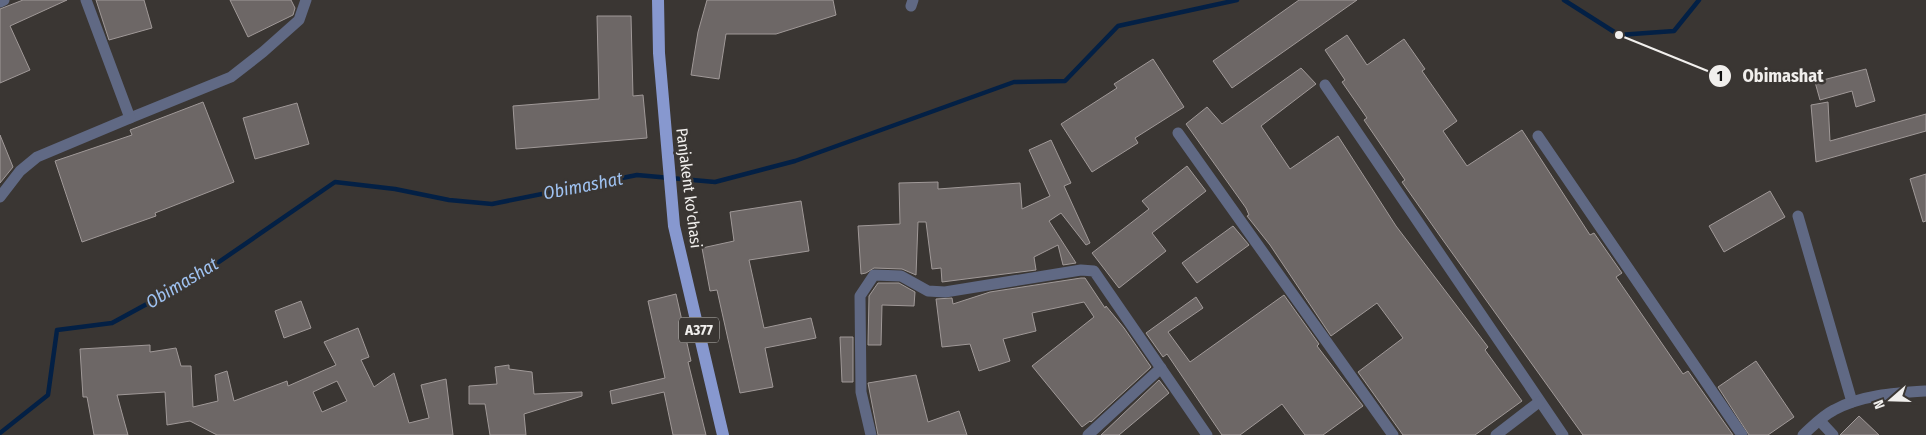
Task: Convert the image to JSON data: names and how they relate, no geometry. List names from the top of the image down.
{
  "streets": {
    "main road": ["Panjakent ko'chasi", "A377"]
  },
  "water": ["Obimashat"],
  "places": ["Obimashat"],
  "north": "left"
}
